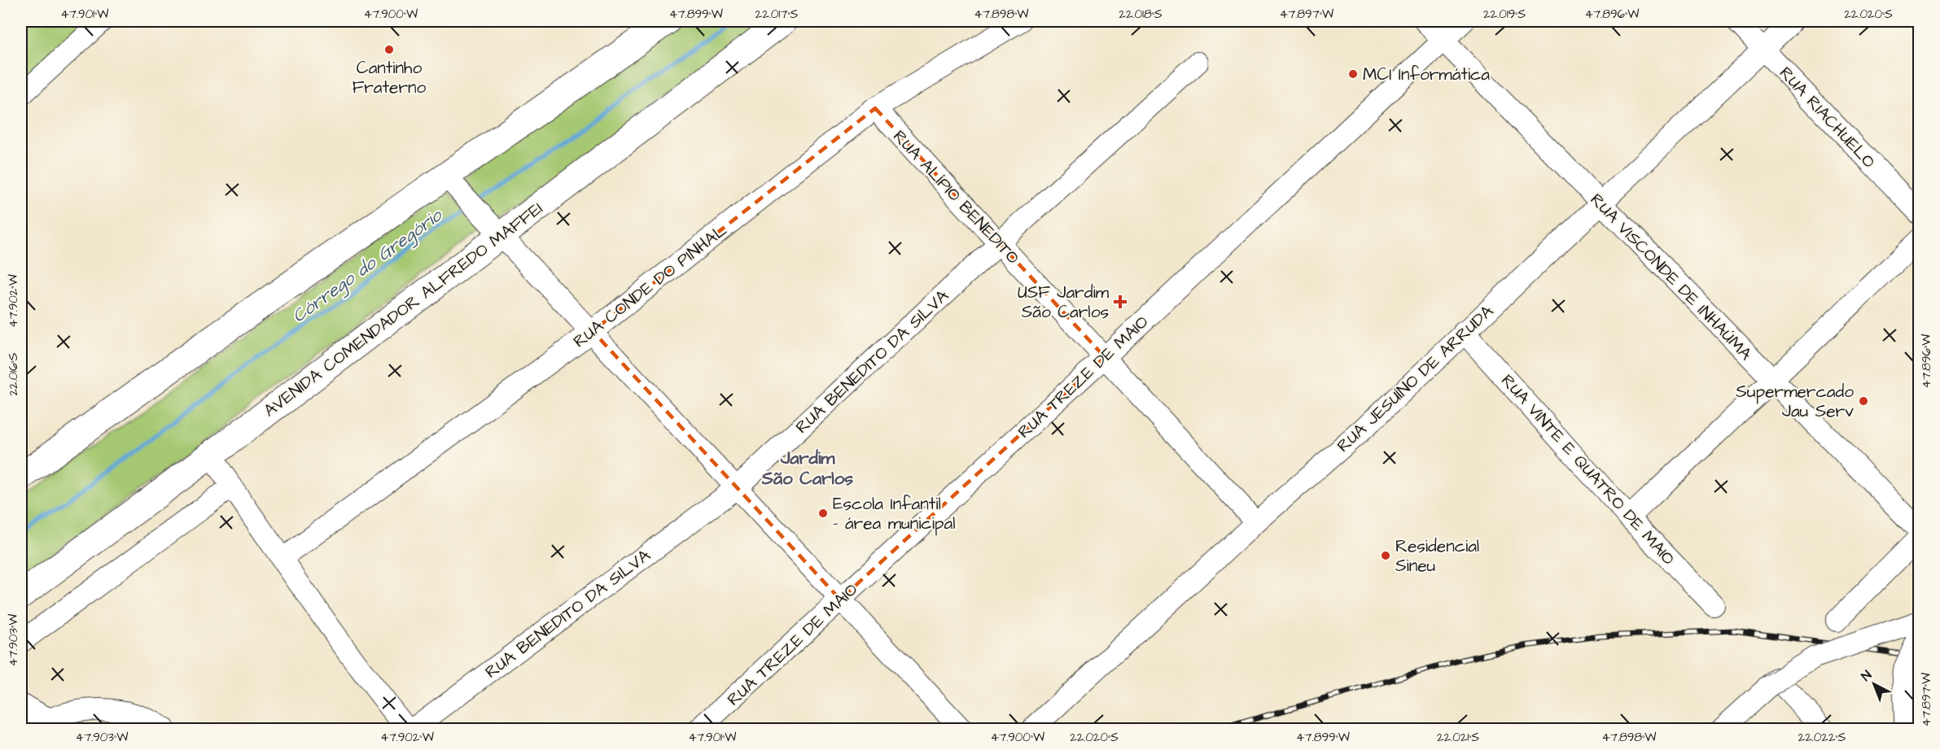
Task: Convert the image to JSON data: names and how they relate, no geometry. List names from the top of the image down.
{
  "streets": {
    "main road": ["AVENIDA COMENDADOR ALFREDO MAFFEI"],
    "street": [
      "RUA RIACHUELO",
      "RUA ALÍPIO BENEDITO",
      "RUA VISCONDE DE INHAÚMA",
      "RUA CONDE DO PINHAL",
      "RUA BENEDITO DA SILVA",
      "RUA TREZE DE MAIO",
      "RUA JESUÍNO DE ARRUDA",
      "RUA VINTE E QUATRO DE MAIO"
    ]
  },
  "crossings": [
    ["RUA RIACHUELO", "RUA JESUÍNO DE ARRUDA"],
    ["RUA ALÍPIO BENEDITO", "RUA CONDE DO PINHAL"],
    ["RUA ALÍPIO BENEDITO", "RUA BENEDITO DA SILVA"],
    ["RUA ALÍPIO BENEDITO", "RUA TREZE DE MAIO"],
    ["RUA ALÍPIO BENEDITO", "RUA JESUÍNO DE ARRUDA"],
    ["RUA VISCONDE DE INHAÚMA", "RUA TREZE DE MAIO"],
    ["RUA VISCONDE DE INHAÚMA", "RUA JESUÍNO DE ARRUDA"],
    ["RUA JESUÍNO DE ARRUDA", "RUA VINTE E QUATRO DE MAIO"]
  ],
  "districts": ["Jardim São Carlos"],
  "water": ["Córrego do Gregório"],
  "places": {
    "other": [
      "Cantinho Fraterno",
      "MCI Informática",
      "Supermercado Jau Serv",
      "Escola Infantil - área municipal",
      "Residencial Sineu"
    ],
    "health": ["USF Jardim São Carlos"]
  },
  "north": "top left",
  "coordinates": [
    "47.901°W",
    "47.900°W",
    "47.899°W",
    "22.017°S",
    "47.898°W",
    "22.018°S",
    "47.897°W",
    "22.019°S",
    "47.896°W",
    "22.020°S",
    "47.902°W",
    "22.016°S",
    "47.903°W",
    "22.021°S",
    "22.022°S"
  ]
}
